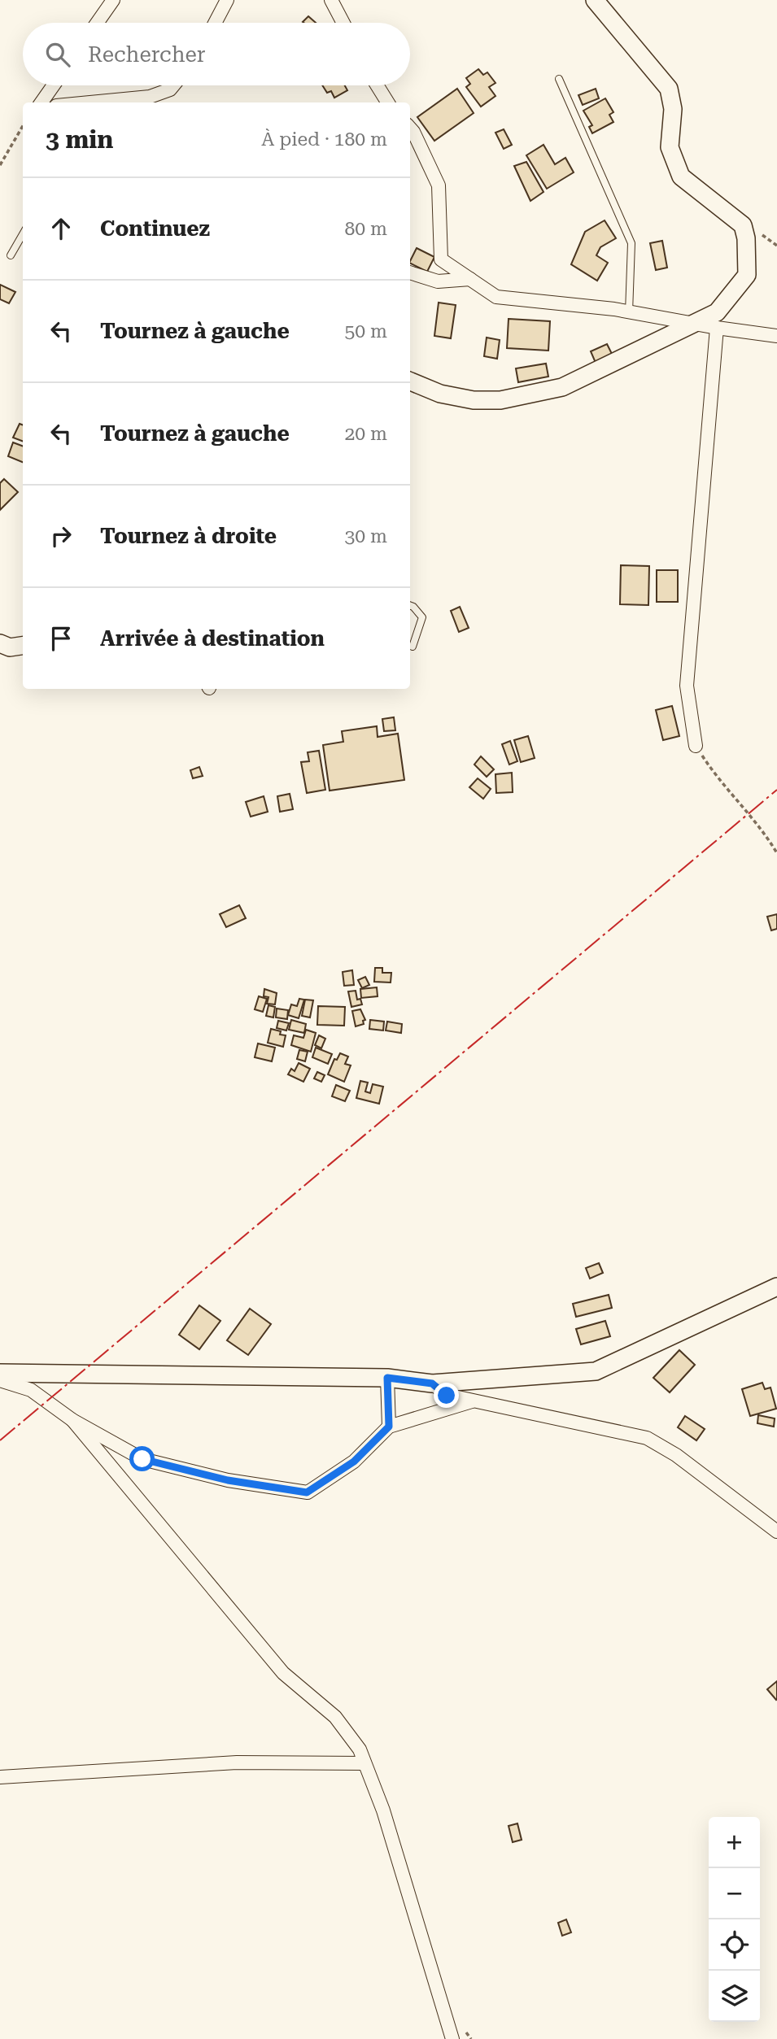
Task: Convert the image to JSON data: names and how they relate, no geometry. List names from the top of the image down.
{
  "page": {
    "search": "Rechercher",
    "heading": ["3 min", "À pied · 180 m"],
    "list": [
      ["Continuez", "80 m"],
      ["Tournez à gauche", "50 m"],
      ["Tournez à gauche", "20 m"],
      ["Tournez à droite", "30 m"],
      "Arrivée à destination"
    ],
    "map_buttons": ["+", "−"]
  }
}
